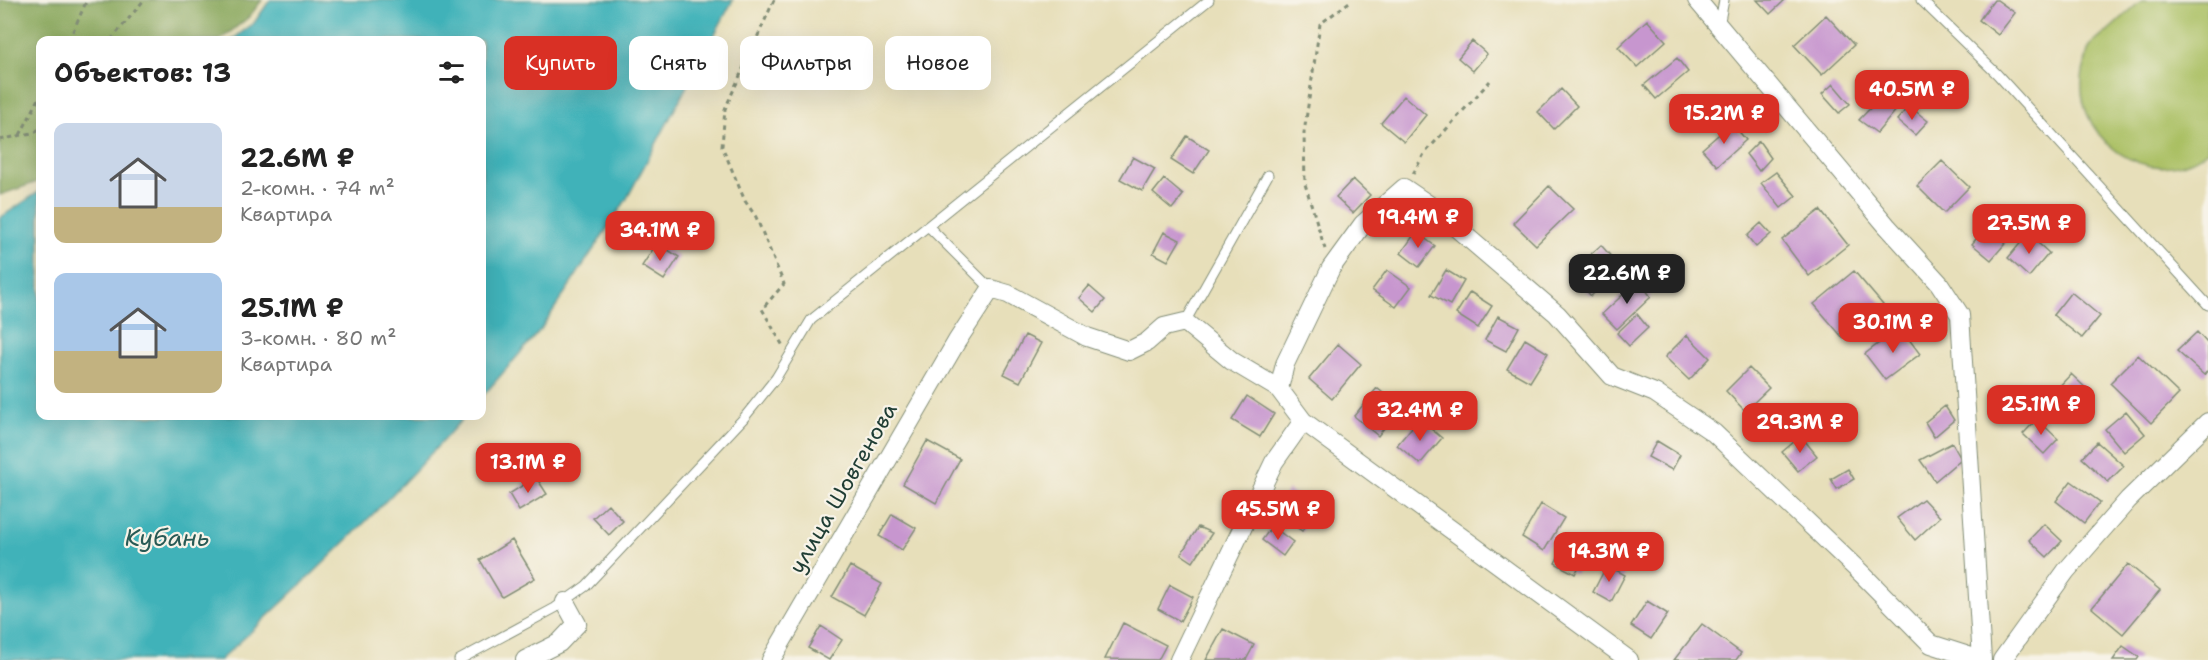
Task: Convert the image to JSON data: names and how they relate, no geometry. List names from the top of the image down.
{
  "streets": {
    "street": ["улица Шовгенова"]
  },
  "water": ["Кубань"],
  "page": {
    "chip": [
      "Купить",
      "Снять",
      "Фильтры",
      "Новое"
    ],
    "heading": "Объектов: 13",
    "price": [
      "40.5M ₽",
      "15.2M ₽",
      "19.4M ₽",
      "27.5M ₽",
      "34.1M ₽",
      "22.6M ₽",
      "30.1M ₽",
      "25.1M ₽",
      "32.4M ₽",
      "29.3M ₽",
      "13.1M ₽",
      "45.5M ₽",
      "14.3M ₽"
    ],
    "list": [
      {
        "name": "22.6M ₽",
        "note": "2-комн. · 74 m² · Квартира"
      },
      {
        "name": "25.1M ₽",
        "note": "3-комн. · 80 m² · Квартира"
      }
    ]
  }
}
